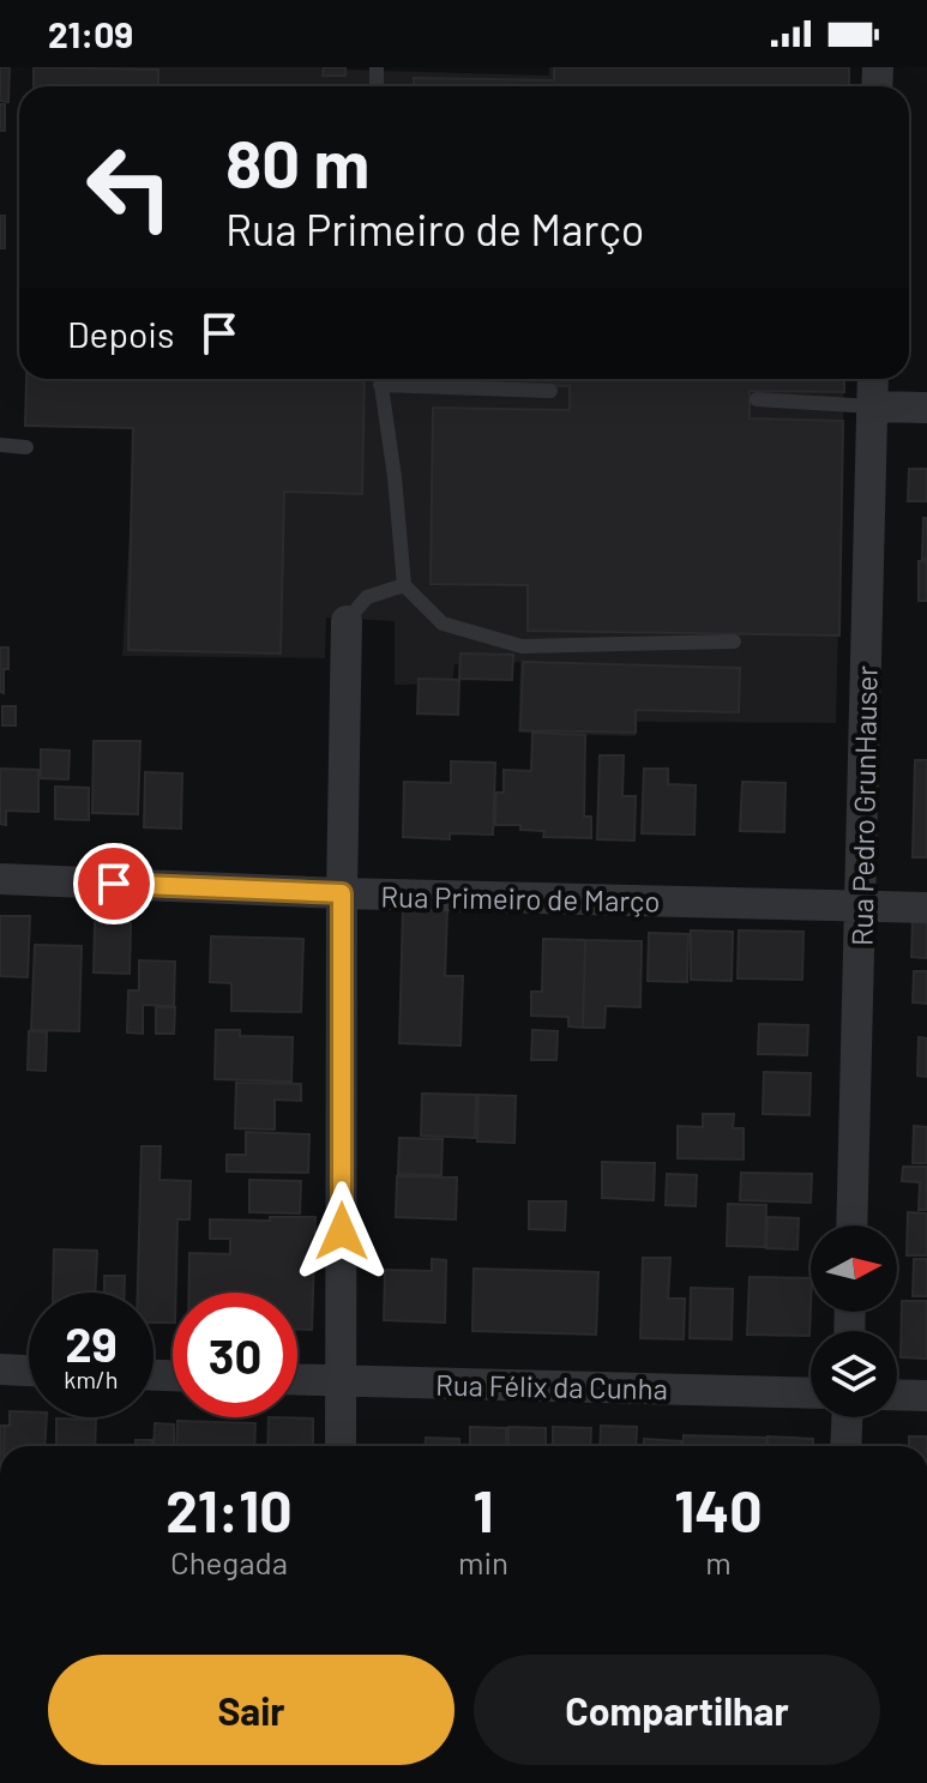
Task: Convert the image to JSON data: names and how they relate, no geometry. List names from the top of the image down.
{
  "streets": {
    "street": ["Rua Pedro GrunHauser", "Rua Primeiro de Março", "Rua Félix da Cunha"]
  },
  "crossings": [
    ["Rua Pedro GrunHauser", "Rua Primeiro de Março"]
  ],
  "north": "right",
  "page": {
    "status": "21:09",
    "turn": ["80 m", "Rua Primeiro de Março"],
    "then": "Depois",
    "speed": "29 km/h",
    "limit": "30",
    "eta": [
      "21:10",
      "Chegada",
      "1",
      "min",
      "140",
      "m"
    ],
    "buttons": ["Sair", "Compartilhar"]
  }
}
